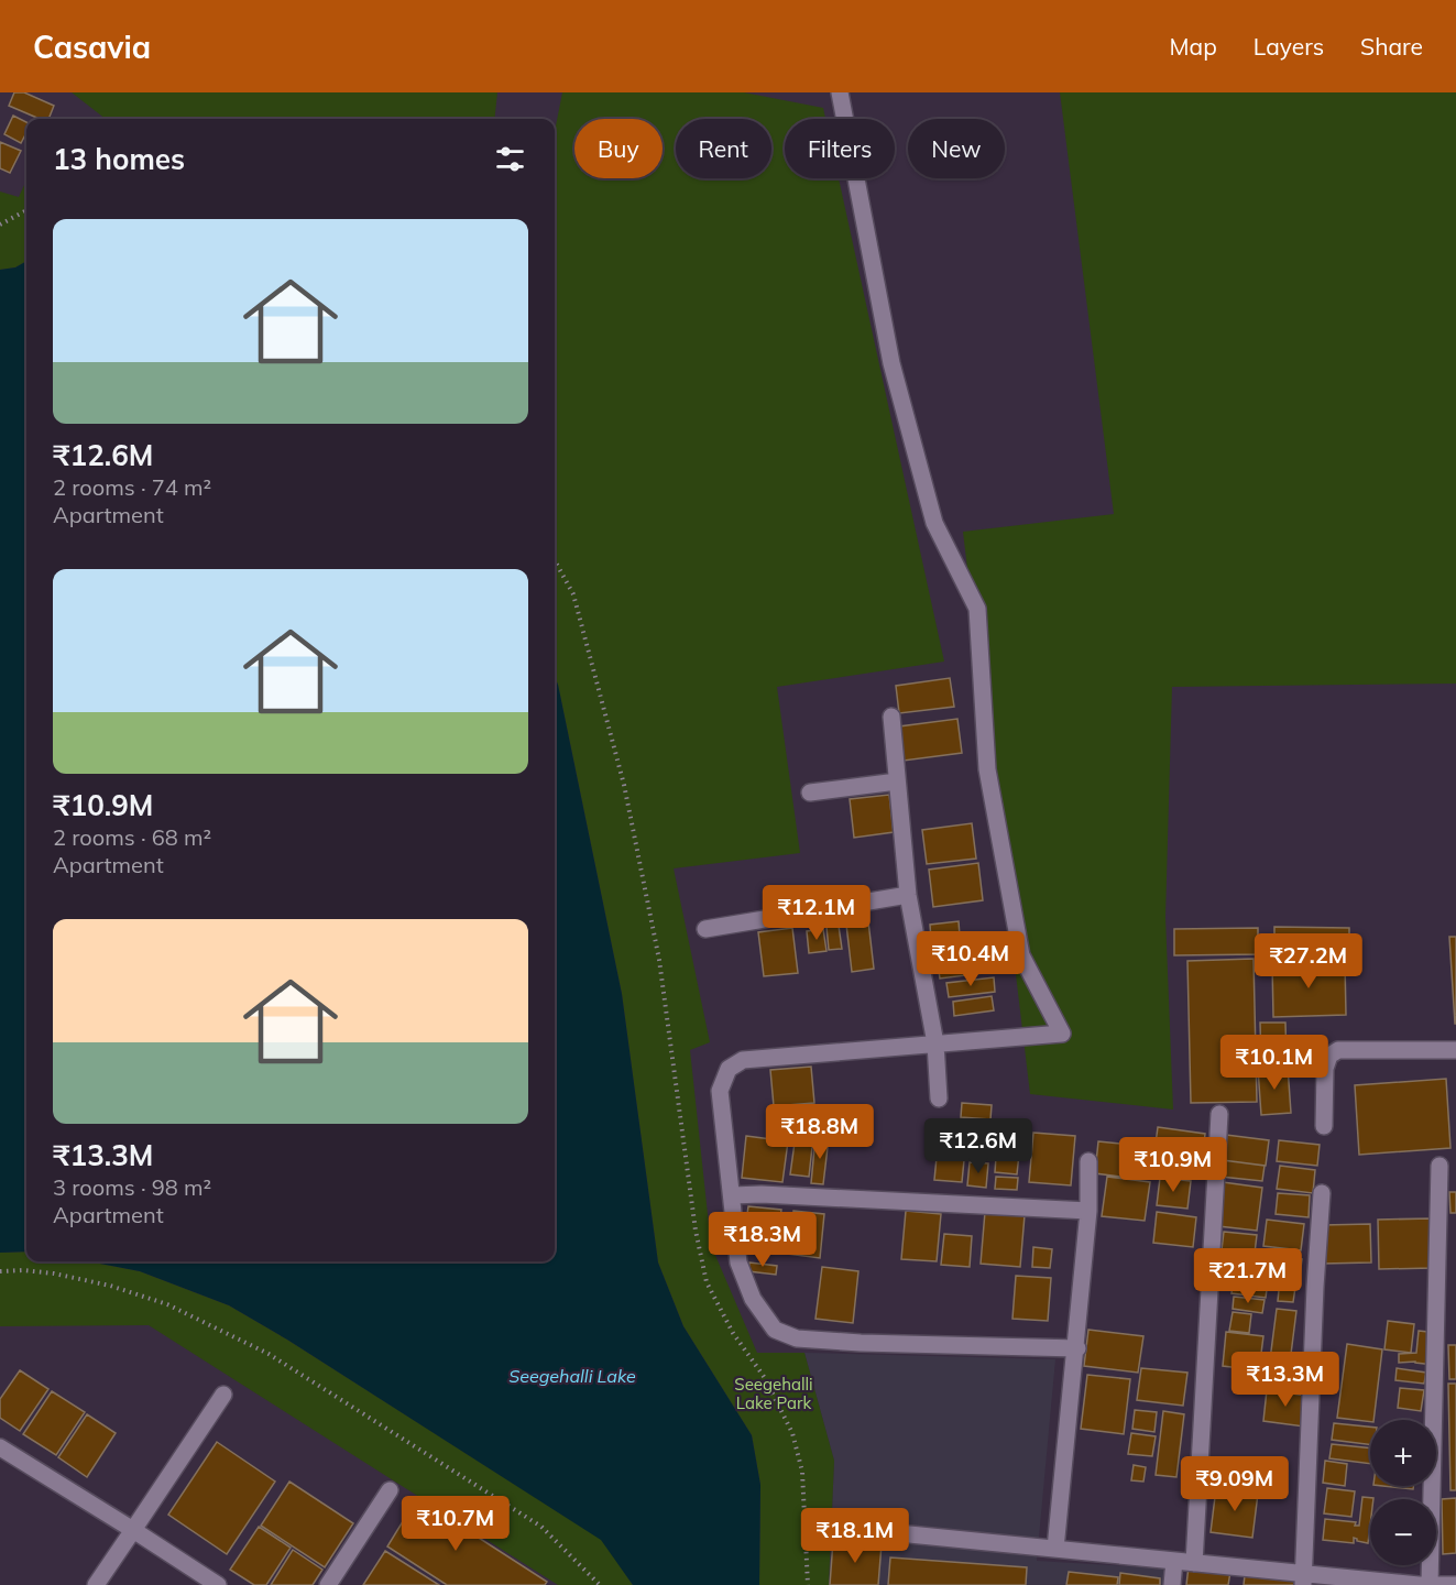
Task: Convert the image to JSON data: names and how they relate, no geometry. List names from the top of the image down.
{
  "water": ["Seegehalli Lake"],
  "parks": ["Seegehalli Lake Park"],
  "page": {
    "header": "Casavia",
    "nav": ["Map", "Layers", "Share"],
    "chip": [
      "Buy",
      "Rent",
      "Filters",
      "New"
    ],
    "heading": "13 homes",
    "list": [
      {
        "name": "₹12.6M",
        "note": "2 rooms · 74 m² · Apartment"
      },
      {
        "name": "₹10.9M",
        "note": "2 rooms · 68 m² · Apartment"
      },
      {
        "name": "₹13.3M",
        "note": "3 rooms · 98 m² · Apartment"
      }
    ],
    "price": [
      "₹12.1M",
      "₹10.4M",
      "₹27.2M",
      "₹10.1M",
      "₹18.8M",
      "₹12.6M",
      "₹10.9M",
      "₹18.3M",
      "₹21.7M",
      "₹13.3M",
      "₹9.09M",
      "₹10.7M",
      "₹18.1M"
    ],
    "map_buttons": ["+", "−"]
  }
}
